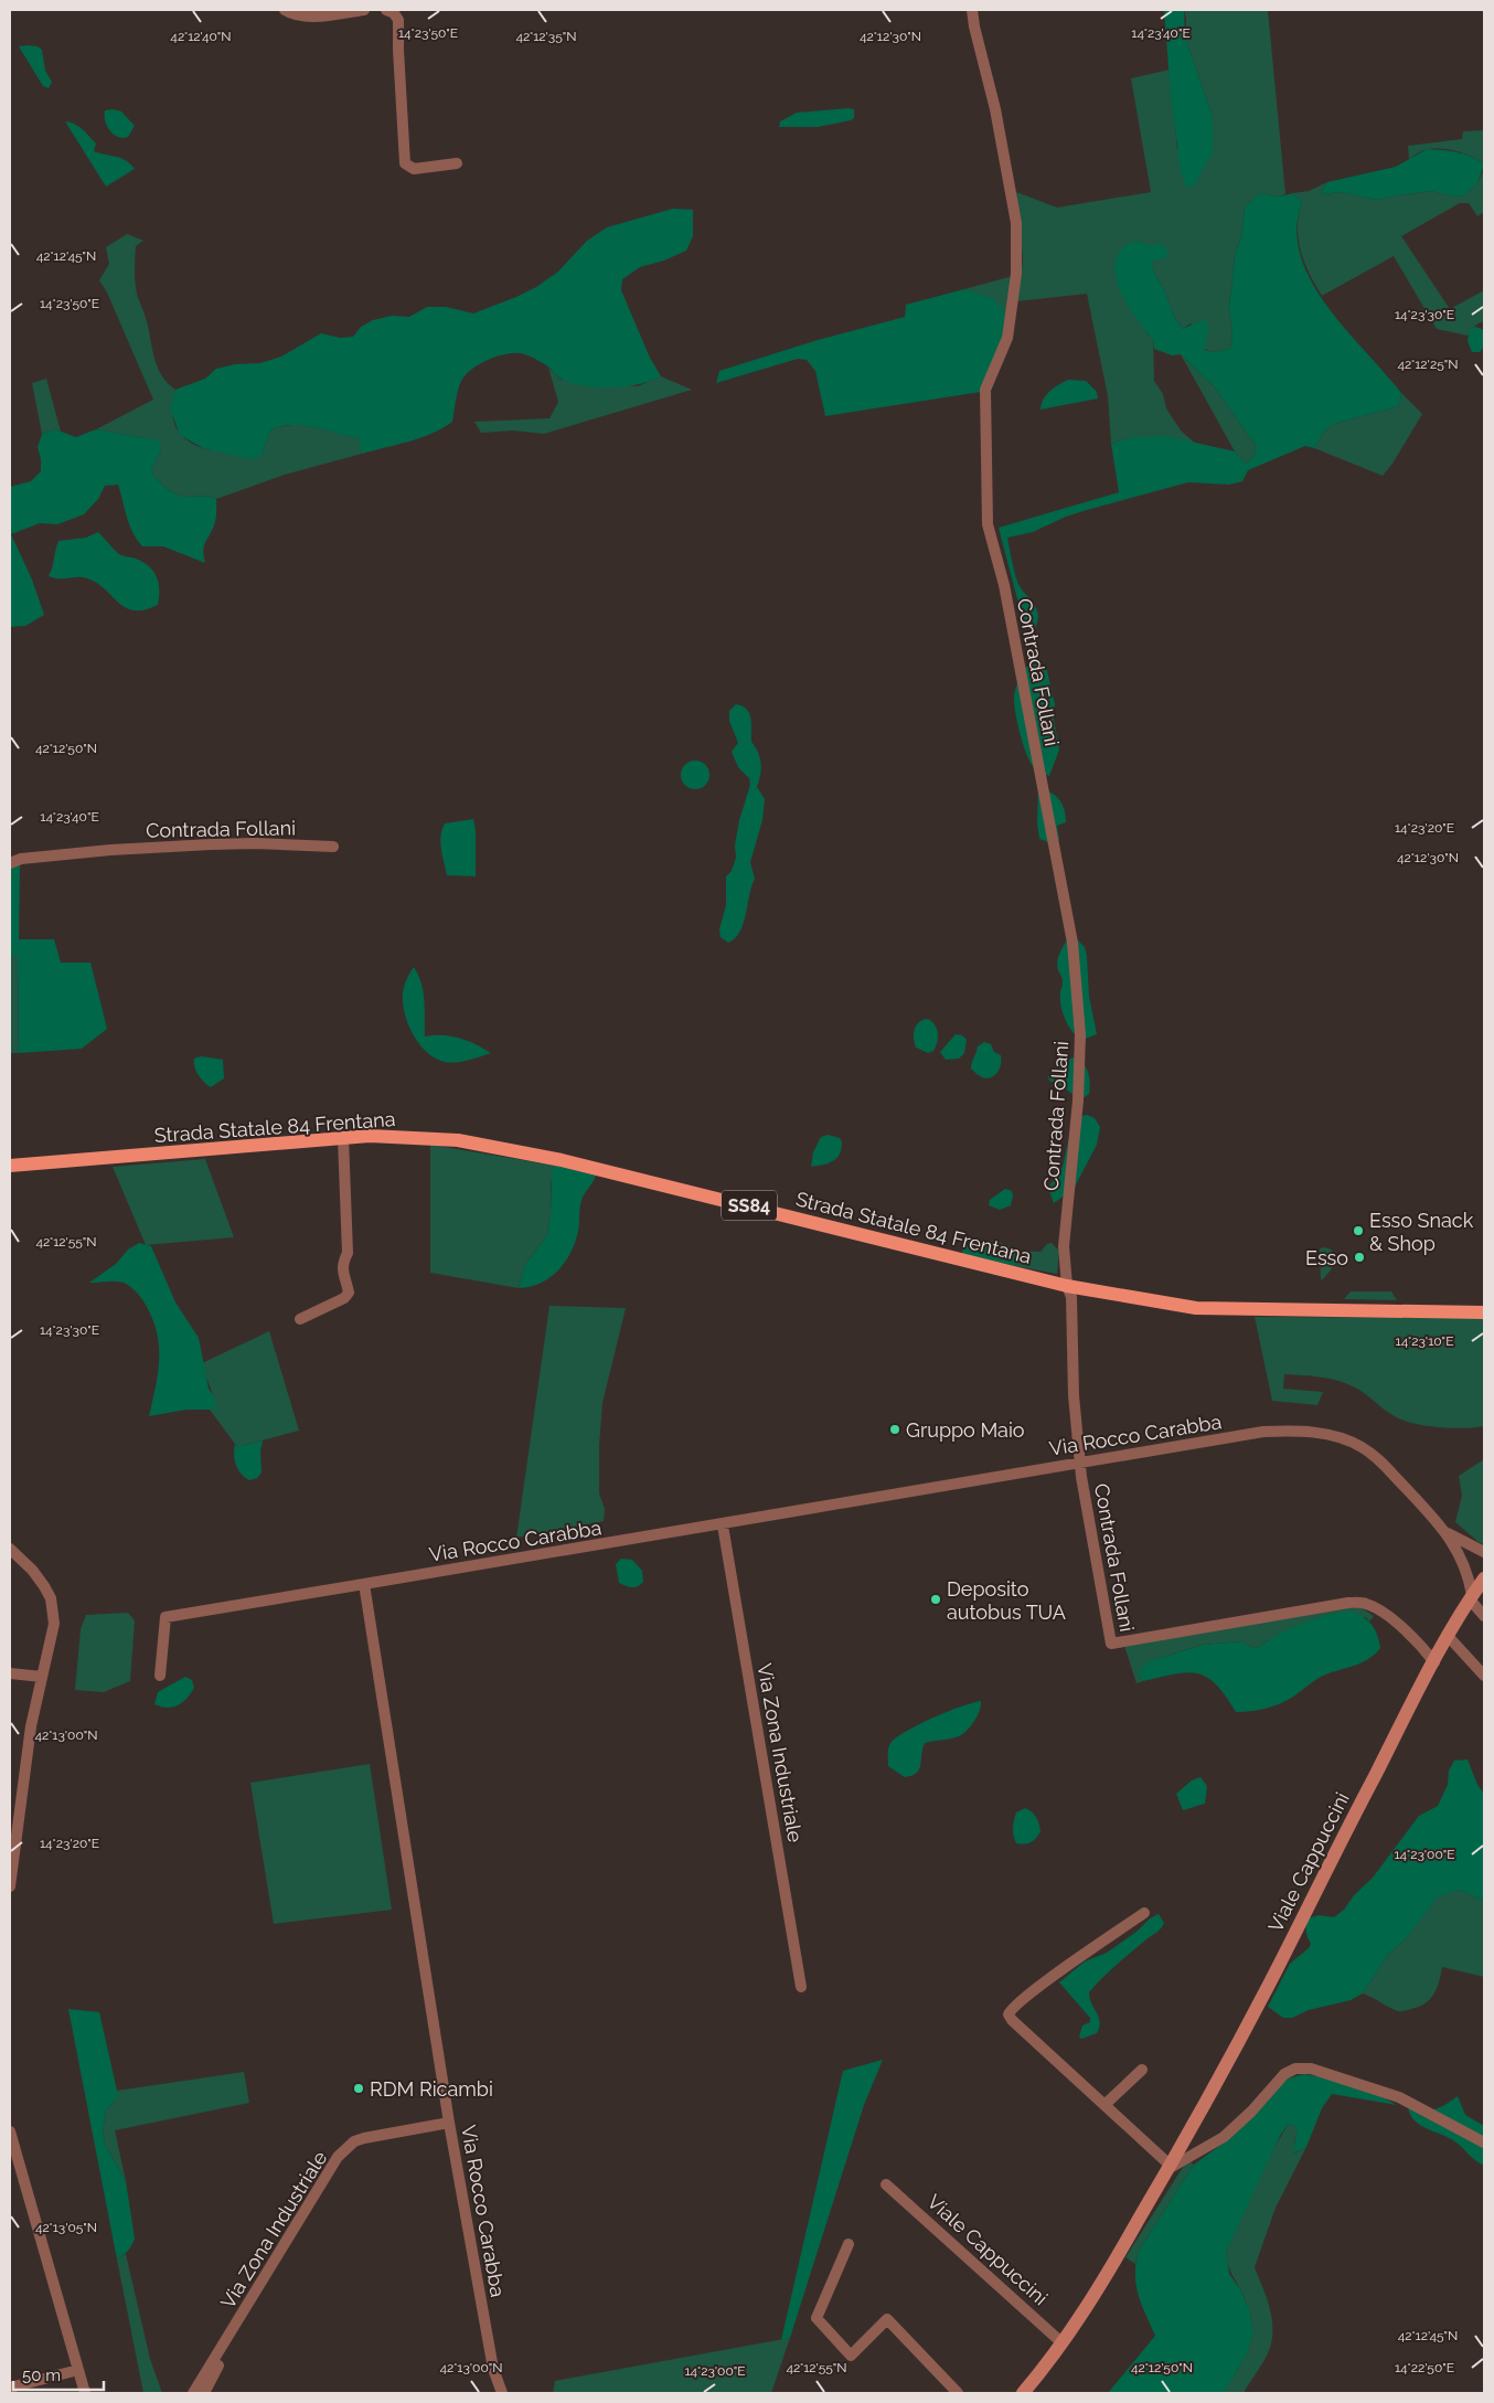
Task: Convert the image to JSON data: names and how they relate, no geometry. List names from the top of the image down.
{
  "streets": {
    "main road": ["Strada Statale 84 Frentana", "SS84"],
    "street": [
      "Contrada Follani",
      "Via Rocco Carabba",
      "Via Zona Industriale",
      "Viale Cappuccini"
    ]
  },
  "crossings": [
    ["Contrada Follani", "Strada Statale 84 Frentana"],
    ["Contrada Follani", "Via Rocco Carabba"],
    ["Contrada Follani", "Viale Cappuccini"],
    ["Via Rocco Carabba", "Via Zona Industriale"],
    ["Via Rocco Carabba", "Viale Cappuccini"]
  ],
  "places": [
    "Esso Snack & Shop",
    "Esso",
    "Gruppo Maio",
    "Deposito autobus TUA",
    "RDM Ricambi"
  ],
  "scale_bar": "50 m",
  "coordinates": [
    "14°23'50\"E",
    "14°23'40\"E",
    "42°12'40\"N",
    "42°12'35\"N",
    "42°12'30\"N",
    "42°12'45\"N",
    "14°23'30\"E",
    "42°12'25\"N",
    "42°12'50\"N",
    "14°23'20\"E",
    "42°12'55\"N",
    "14°23'10\"E",
    "42°13'00\"N",
    "14°23'00\"E",
    "42°13'05\"N",
    "14°22'50\"E"
  ]
}
